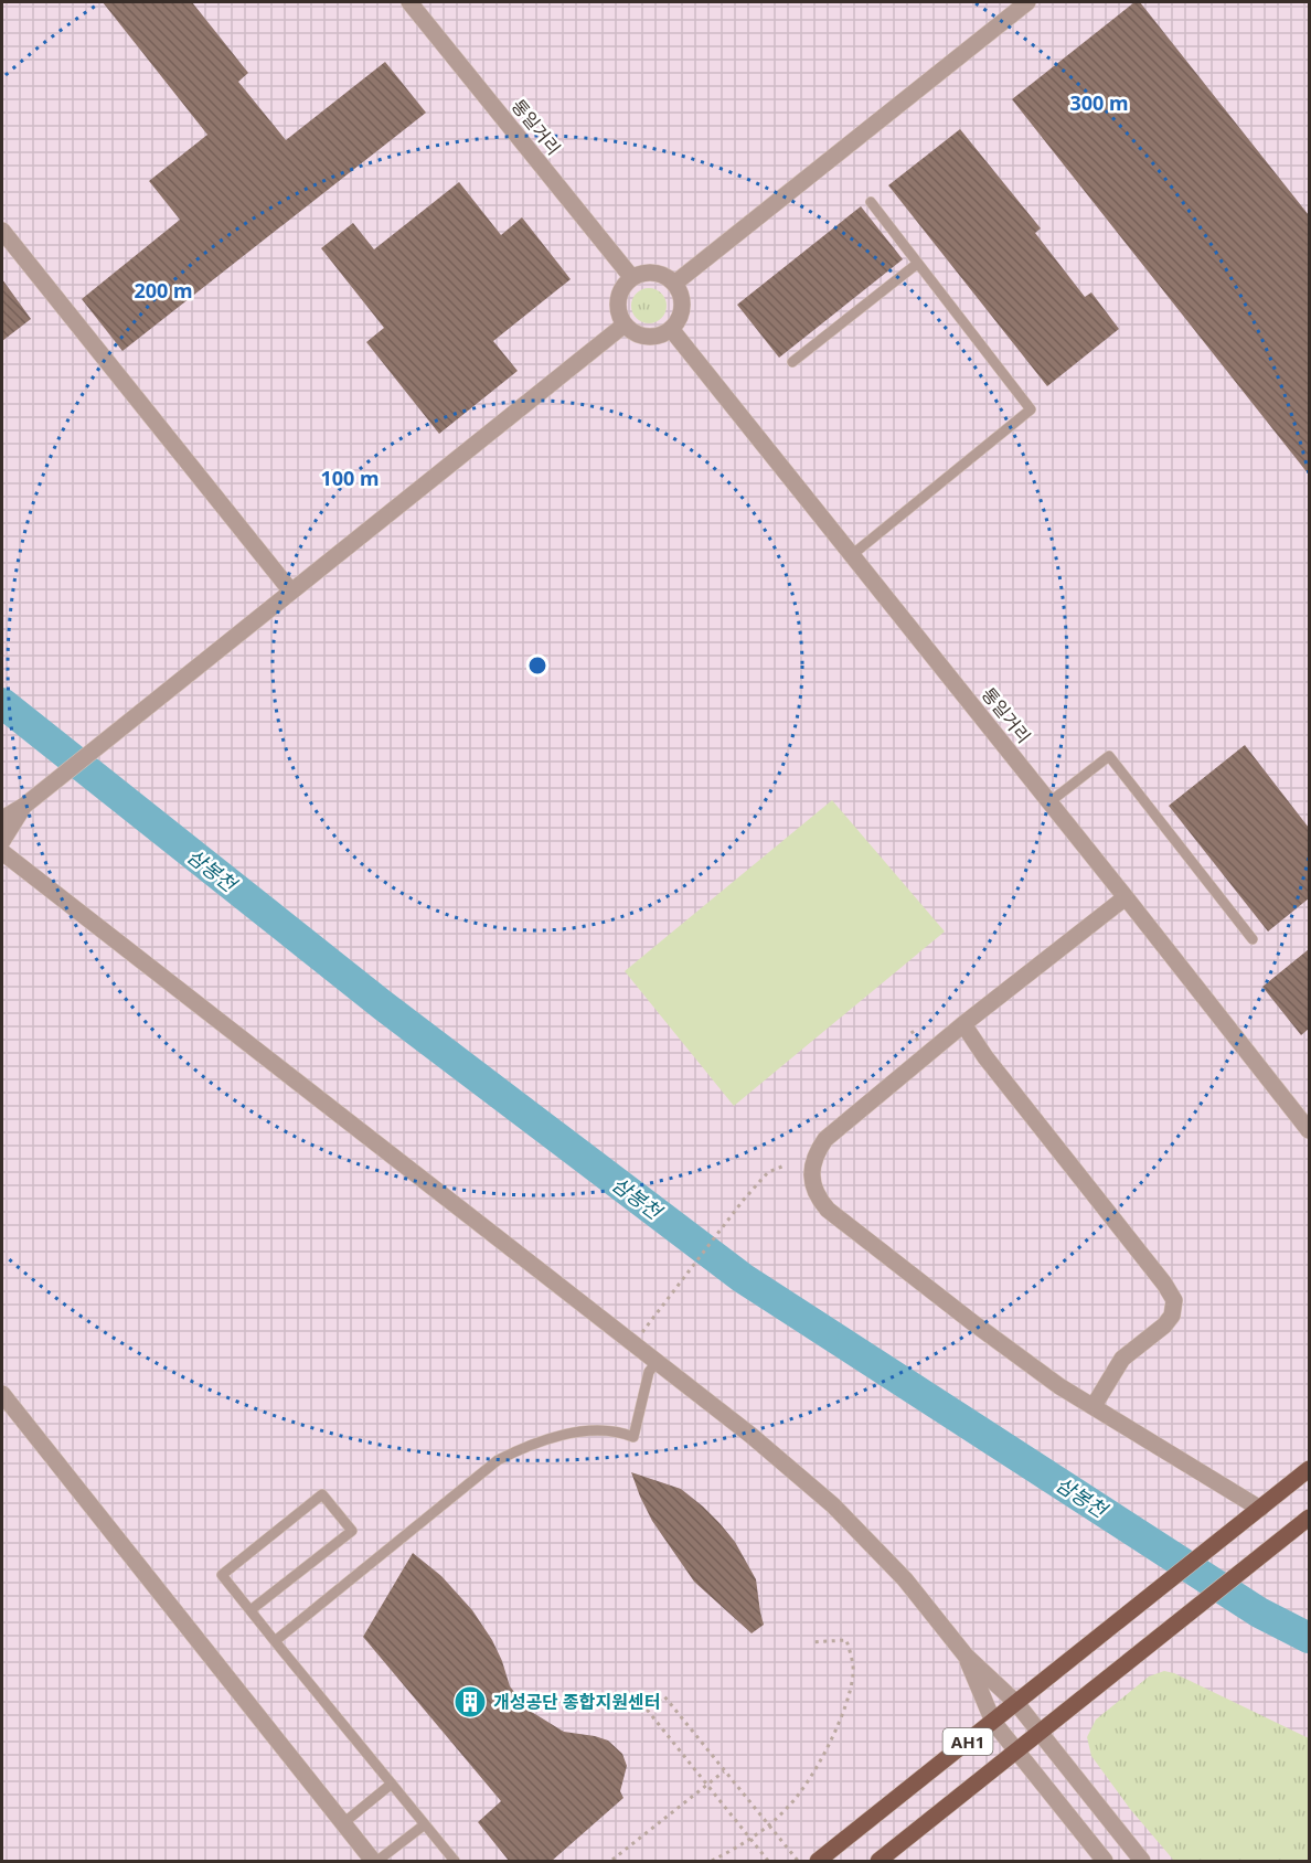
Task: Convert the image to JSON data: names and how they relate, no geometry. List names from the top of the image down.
{
  "streets": {
    "main road": ["AH1"],
    "street": ["통일거리"]
  },
  "water": ["삼봉천"],
  "places": {
    "building": ["개성공단 종합지원센터"]
  },
  "rings": ["300 m", "200 m", "100 m"]
}
